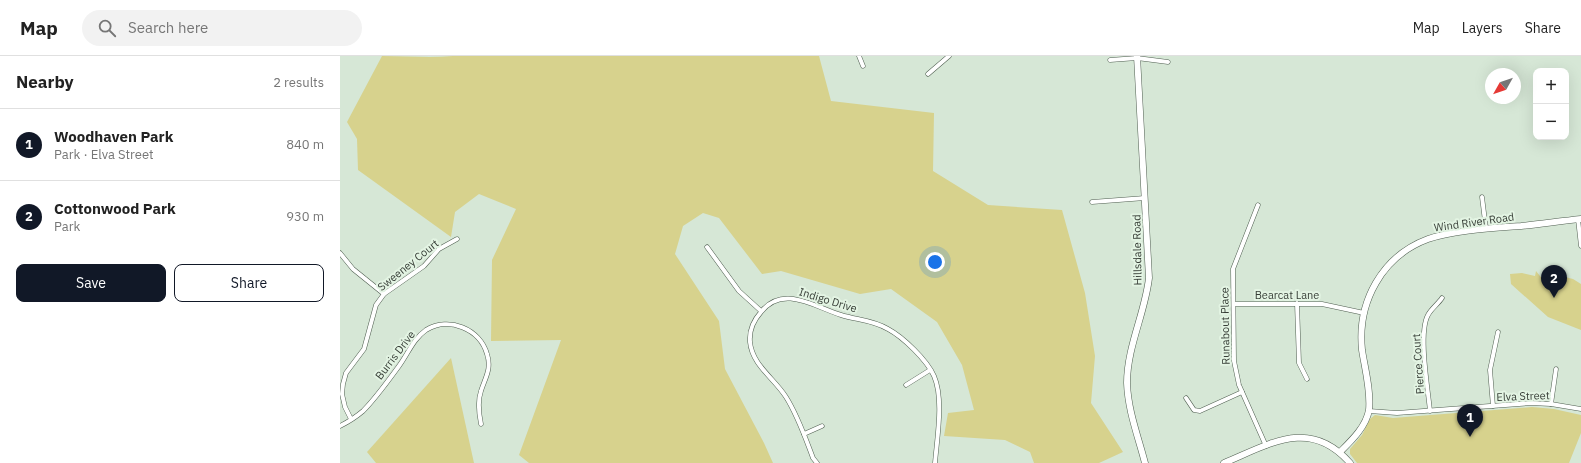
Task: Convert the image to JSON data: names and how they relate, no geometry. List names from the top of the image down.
{
  "streets": {
    "street": [
      "Wind River Road",
      "Hillsdale Road",
      "Sweeney Court",
      "Bearcat Lane",
      "Indigo Drive",
      "Runabout Place",
      "Burris Drive",
      "Pierce Court",
      "Elva Street"
    ]
  },
  "crossings": [
    ["Wind River Road", "Bearcat Lane"],
    ["Wind River Road", "Elva Street"],
    ["Sweeney Court", "Burris Drive"],
    ["Bearcat Lane", "Runabout Place"],
    ["Pierce Court", "Elva Street"]
  ],
  "north": "bottom left",
  "page": {
    "header": "Map",
    "search": "Search here",
    "nav": ["Map", "Layers", "Share"],
    "heading": ["Nearby", "2 results"],
    "map_buttons": ["+", "−"],
    "list": [
      {
        "mark": "1",
        "name": "Woodhaven Park",
        "note": "Park · Elva Street",
        "value": "840 m"
      },
      {
        "mark": "2",
        "name": "Cottonwood Park",
        "note": "Park",
        "value": "930 m"
      }
    ],
    "buttons": ["Save", "Share"],
    "pins": ["2", "1"]
  }
}
